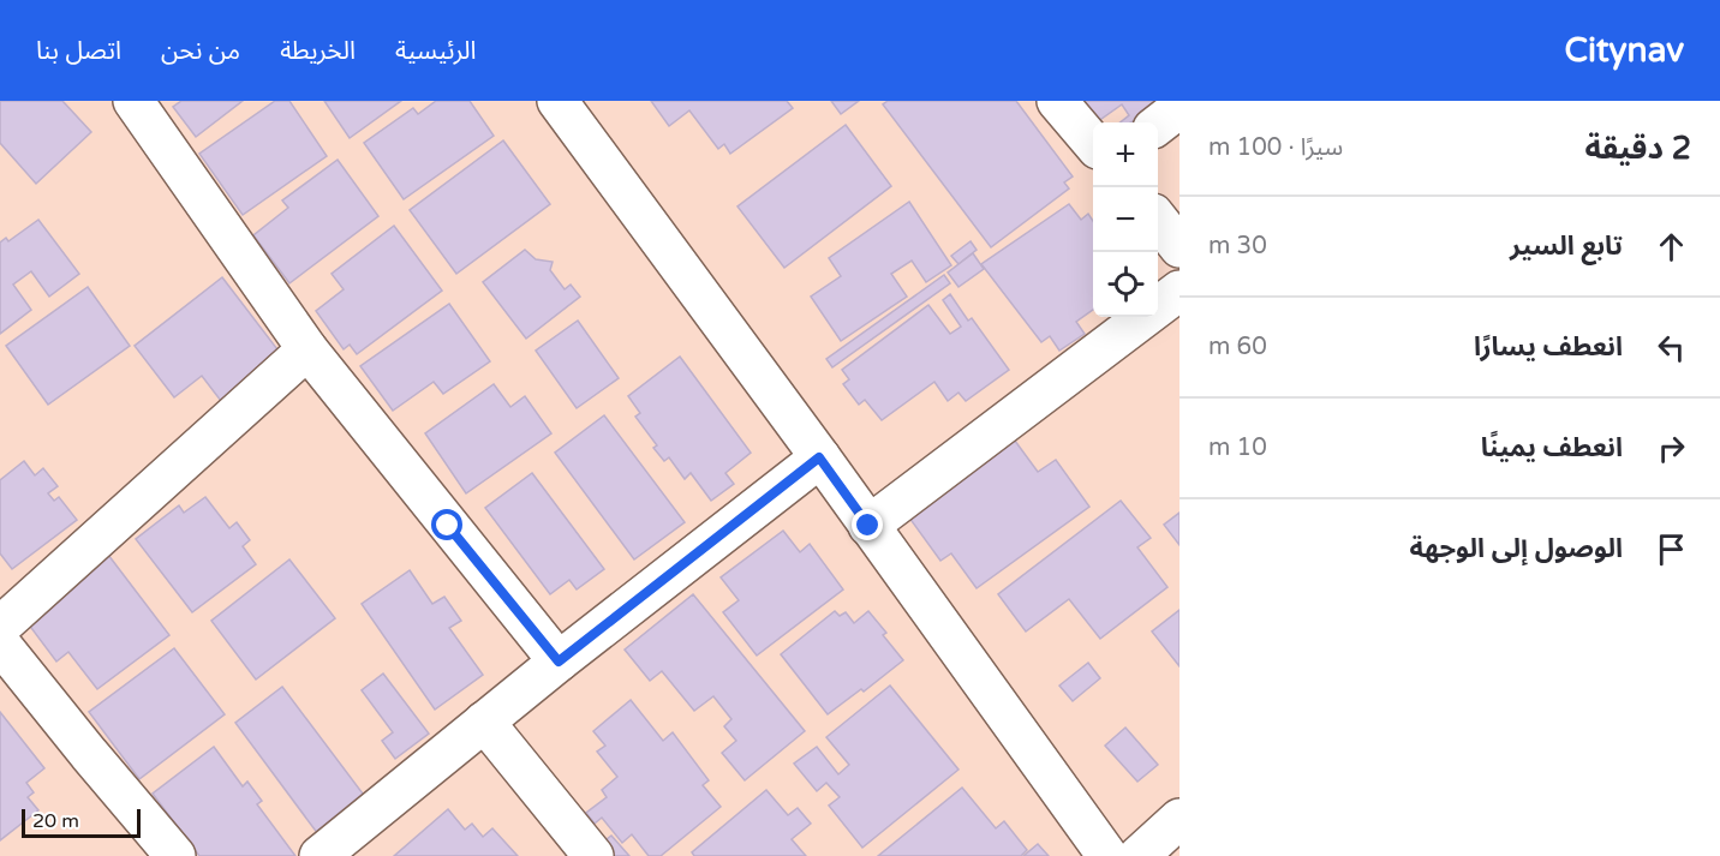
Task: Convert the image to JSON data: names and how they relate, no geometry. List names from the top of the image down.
{
  "scale_bar": "20 m",
  "page": {
    "header": "Citynav",
    "nav": [
      "الرئيسية",
      "الخريطة",
      "من نحن",
      "اتصل بنا"
    ],
    "heading": ["2 دقيقة", "سيرًا · 100 m"],
    "map_buttons": ["+", "−"],
    "list": [
      ["تابع السير", "30 m"],
      ["انعطف يسارًا", "60 m"],
      ["انعطف يمينًا", "10 m"],
      "الوصول إلى الوجهة"
    ],
    "scale": "20 m"
  }
}
